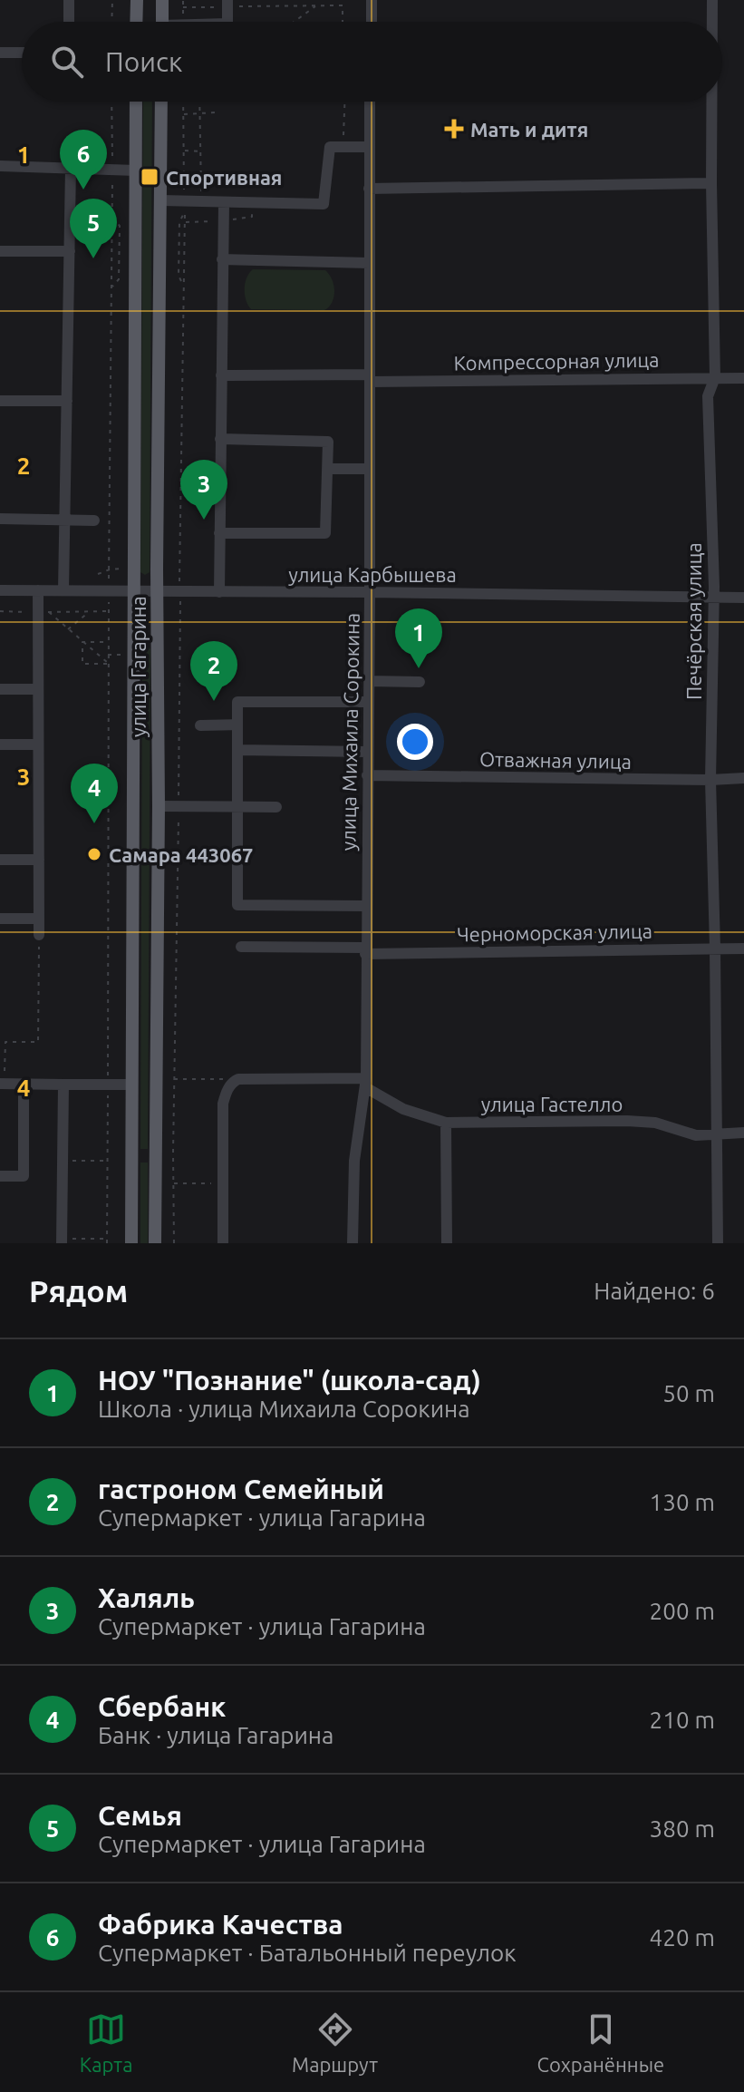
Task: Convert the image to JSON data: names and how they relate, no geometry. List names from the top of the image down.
{
  "streets": {
    "main road": ["улица Гагарина"],
    "street": [
      "Компрессорная улица",
      "улица Карбышева",
      "Печёрская улица",
      "улица Михаила Сорокина",
      "Отважная улица",
      "Черноморская улица",
      "улица Гастелло"
    ]
  },
  "crossings": [
    ["Компрессорная улица", "Печёрская улица"],
    ["Компрессорная улица", "улица Михаила Сорокина"],
    ["улица Карбышева", "Печёрская улица"],
    ["улица Карбышева", "улица Гагарина"],
    ["улица Карбышева", "улица Михаила Сорокина"],
    ["Печёрская улица", "Отважная улица"],
    ["Печёрская улица", "Черноморская улица"],
    ["Печёрская улица", "улица Гастелло"],
    ["улица Михаила Сорокина", "Отважная улица"],
    ["улица Михаила Сорокина", "Черноморская улица"],
    ["улица Михаила Сорокина", "улица Гастелло"]
  ],
  "places": {
    "health": ["Мать и дитя"],
    "transit": ["Спортивная"],
    "other": ["Самара 443067"]
  },
  "page": {
    "search": "Поиск",
    "pins": [
      "6",
      "5",
      "3",
      "1",
      "2",
      "4"
    ],
    "heading": ["Рядом", "Найдено: 6"],
    "list": [
      {
        "mark": "1",
        "name": "НОУ \"Познание\" (школа-сад)",
        "note": "Школа · улица Михаила Сорокина",
        "value": "50 m"
      },
      {
        "mark": "2",
        "name": "гастроном Семейный",
        "note": "Супермаркет · улица Гагарина",
        "value": "130 m"
      },
      {
        "mark": "3",
        "name": "Халяль",
        "note": "Супермаркет · улица Гагарина",
        "value": "200 m"
      },
      {
        "mark": "4",
        "name": "Сбербанк",
        "note": "Банк · улица Гагарина",
        "value": "210 m"
      },
      {
        "mark": "5",
        "name": "Семья",
        "note": "Супермаркет · улица Гагарина",
        "value": "380 m"
      },
      {
        "mark": "6",
        "name": "Фабрика Качества",
        "note": "Супермаркет · Батальонный переулок",
        "value": "420 m"
      }
    ],
    "nav": ["Карта", "Маршрут", "Сохранённые"]
  },
  "grid": {
    "rows": [
      "1",
      "2",
      "3",
      "4"
    ]
  }
}
